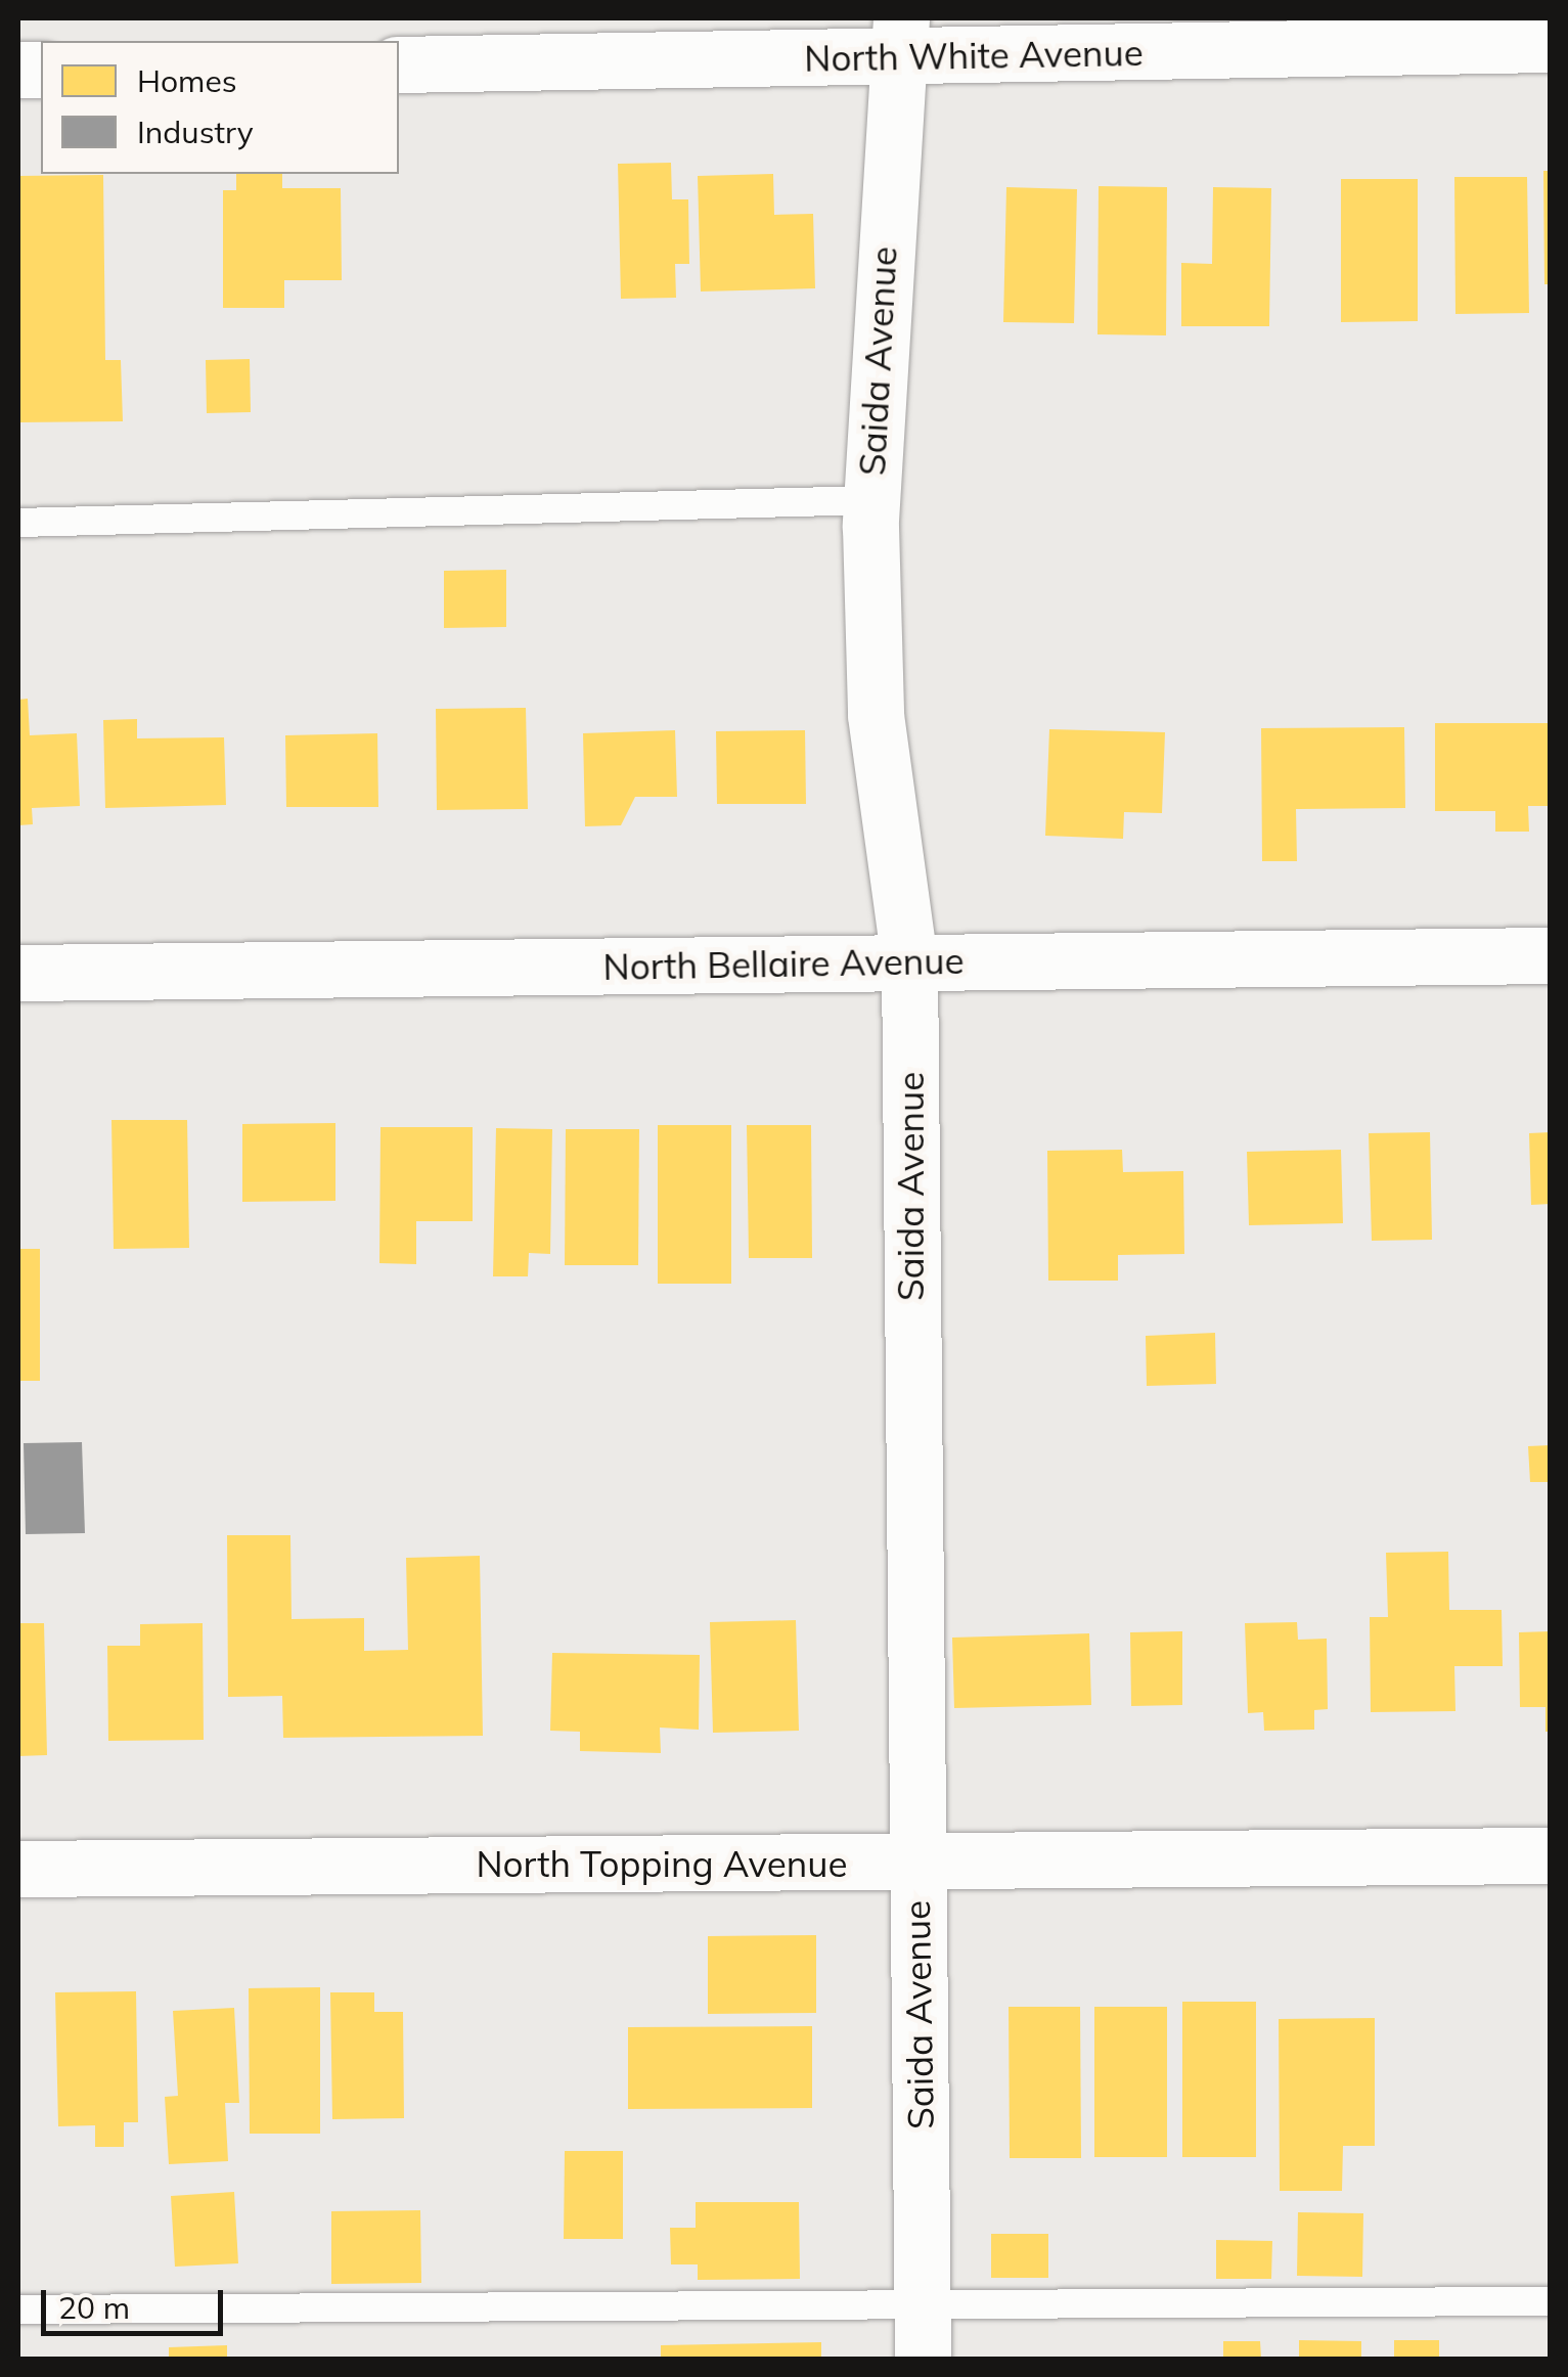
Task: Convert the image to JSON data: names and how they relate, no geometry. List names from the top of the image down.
{
  "streets": {
    "street": [
      "North White Avenue",
      "Saida Avenue",
      "North Bellaire Avenue",
      "North Topping Avenue"
    ]
  },
  "crossings": [
    ["North White Avenue", "Saida Avenue"],
    ["Saida Avenue", "North Bellaire Avenue"],
    ["Saida Avenue", "North Topping Avenue"]
  ],
  "legend": ["Homes", "Industry"],
  "scale_bar": "20 m"
}
